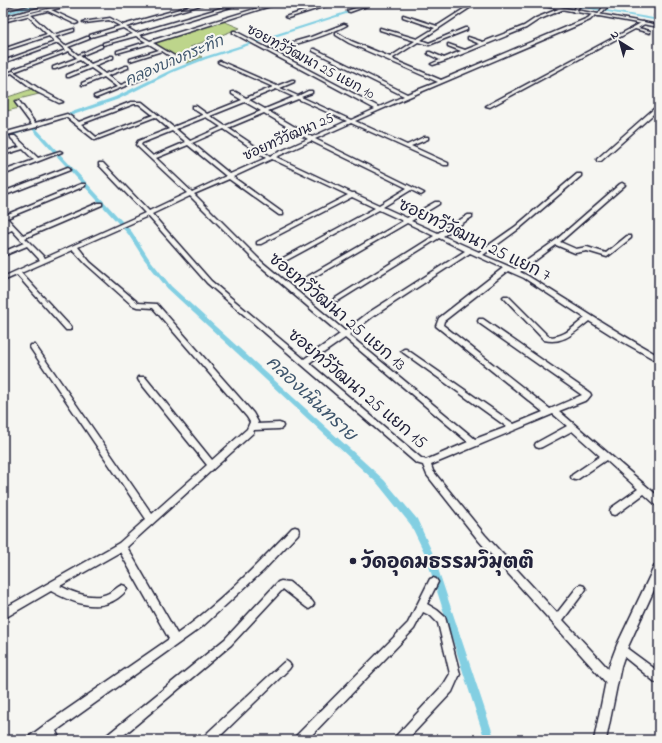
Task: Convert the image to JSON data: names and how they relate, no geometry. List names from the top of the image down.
{
  "streets": {
    "street": [
      "ซอยทวีวัฒนา 25 แยก 10",
      "ซอยทวีวัฒนา 25",
      "ซอยทวีวัฒนา 25 แยก 7",
      "ซอยทวีวัฒนา 25 แยก 13",
      "ซอยทวีวัฒนา 25 แยก 15"
    ]
  },
  "crossings": [
    ["ซอยทวีวัฒนา 25 แยก 10", "ซอยทวีวัฒนา 25"],
    ["ซอยทวีวัฒนา 25", "ซอยทวีวัฒนา 25 แยก 7"],
    ["ซอยทวีวัฒนา 25", "ซอยทวีวัฒนา 25 แยก 13"],
    ["ซอยทวีวัฒนา 25", "ซอยทวีวัฒนา 25 แยก 15"],
    ["ซอยทวีวัฒนา 25 แยก 13", "ซอยทวีวัฒนา 25 แยก 15"]
  ],
  "water": ["คลองบางกระทึก", "คลองเนินทราย"],
  "places": ["วัดอุดมธรรมวิมุตติ"],
  "north": "top left"
}
